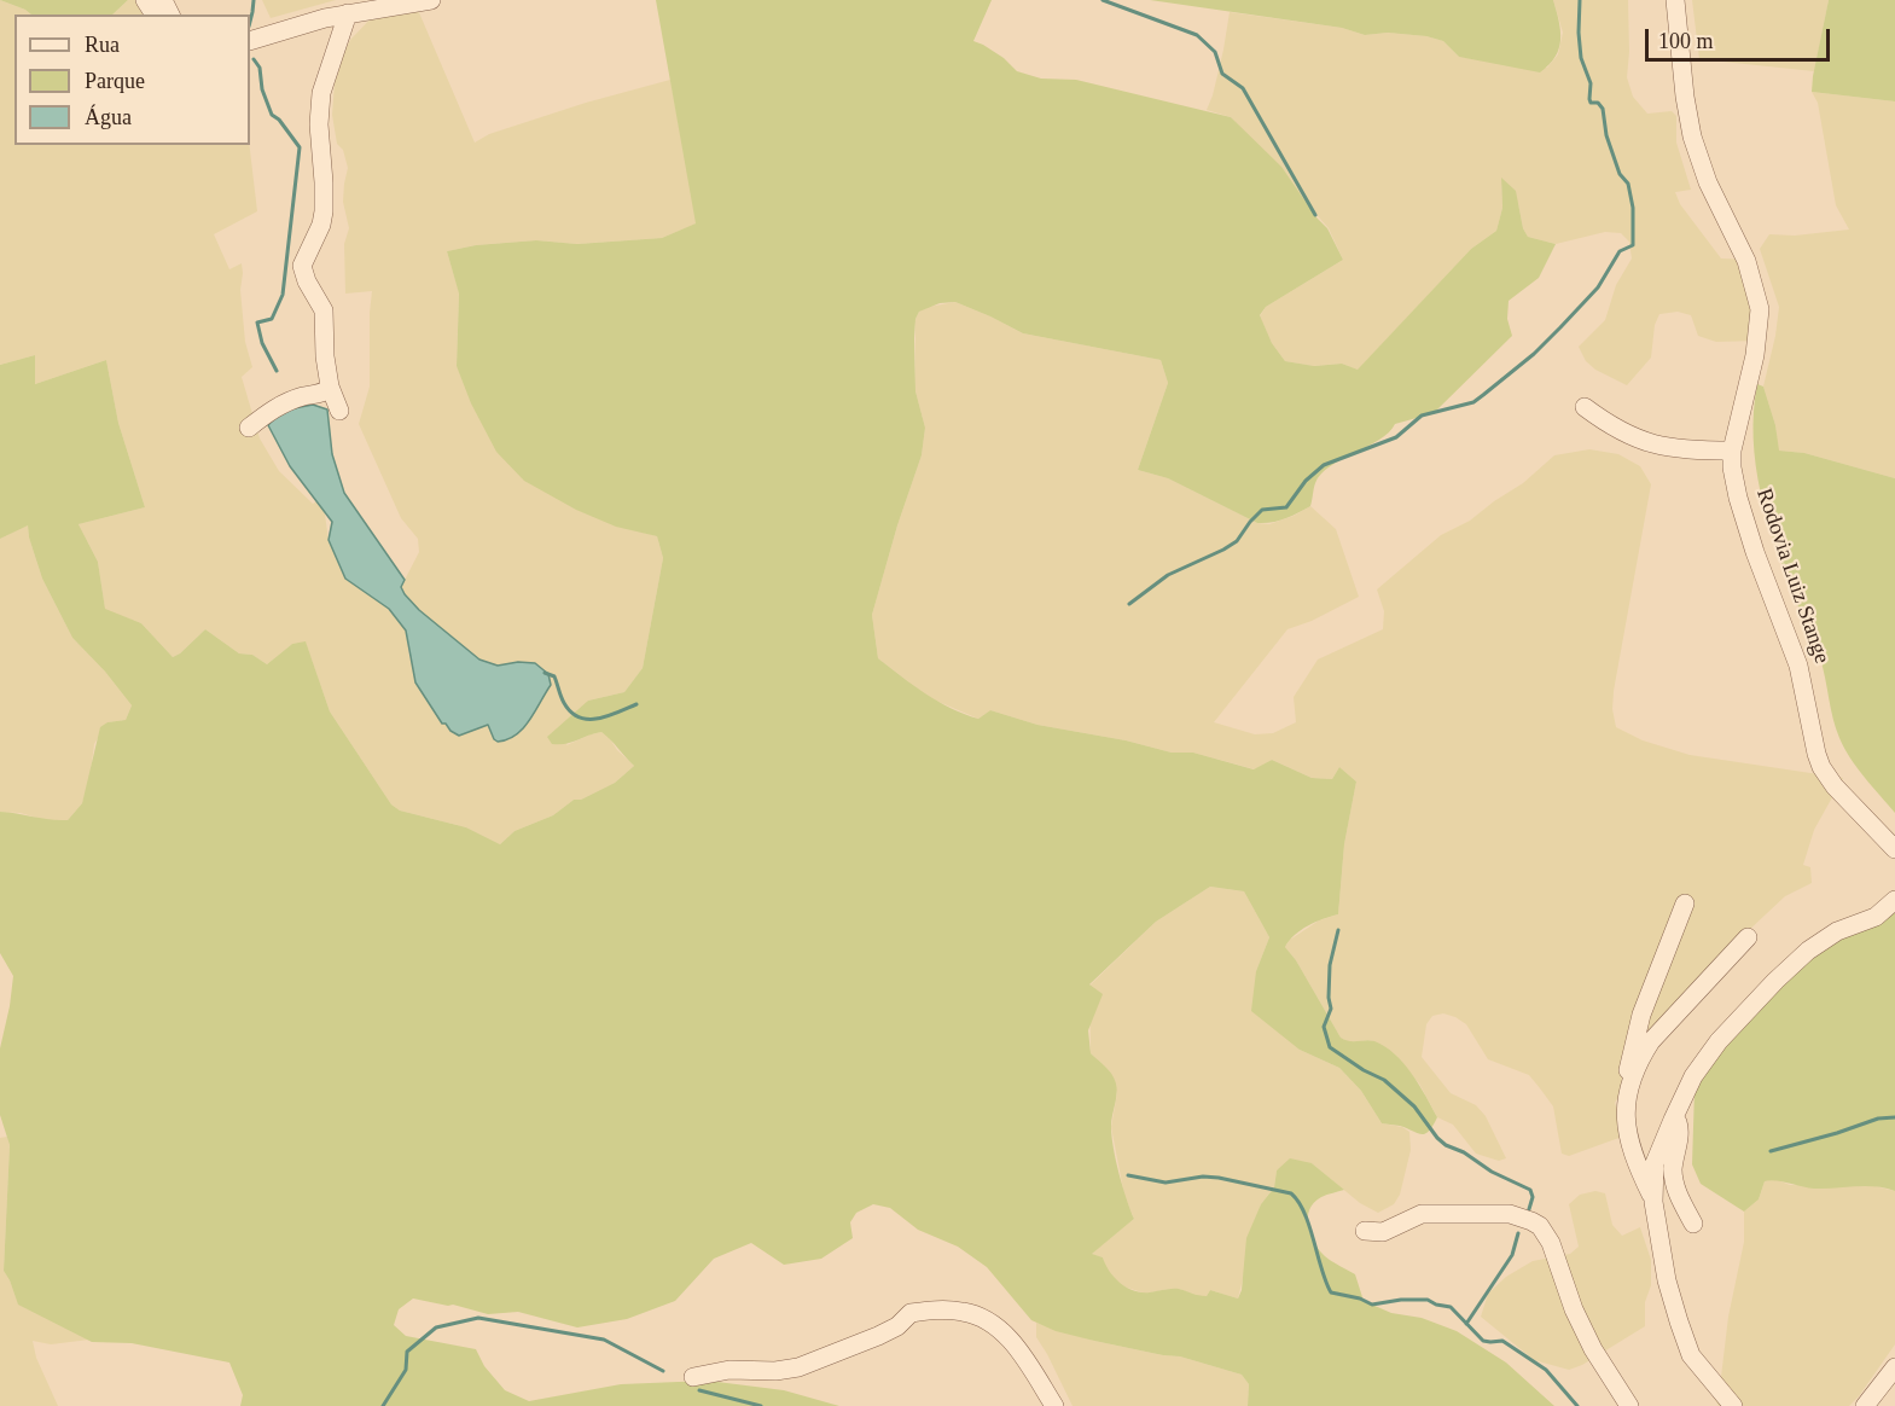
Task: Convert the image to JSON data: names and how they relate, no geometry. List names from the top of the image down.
{
  "streets": {
    "street": ["Rodovia Luiz Stange"]
  },
  "legend": ["Rua", "Parque", "Água"],
  "scale_bar": "100 m"
}
